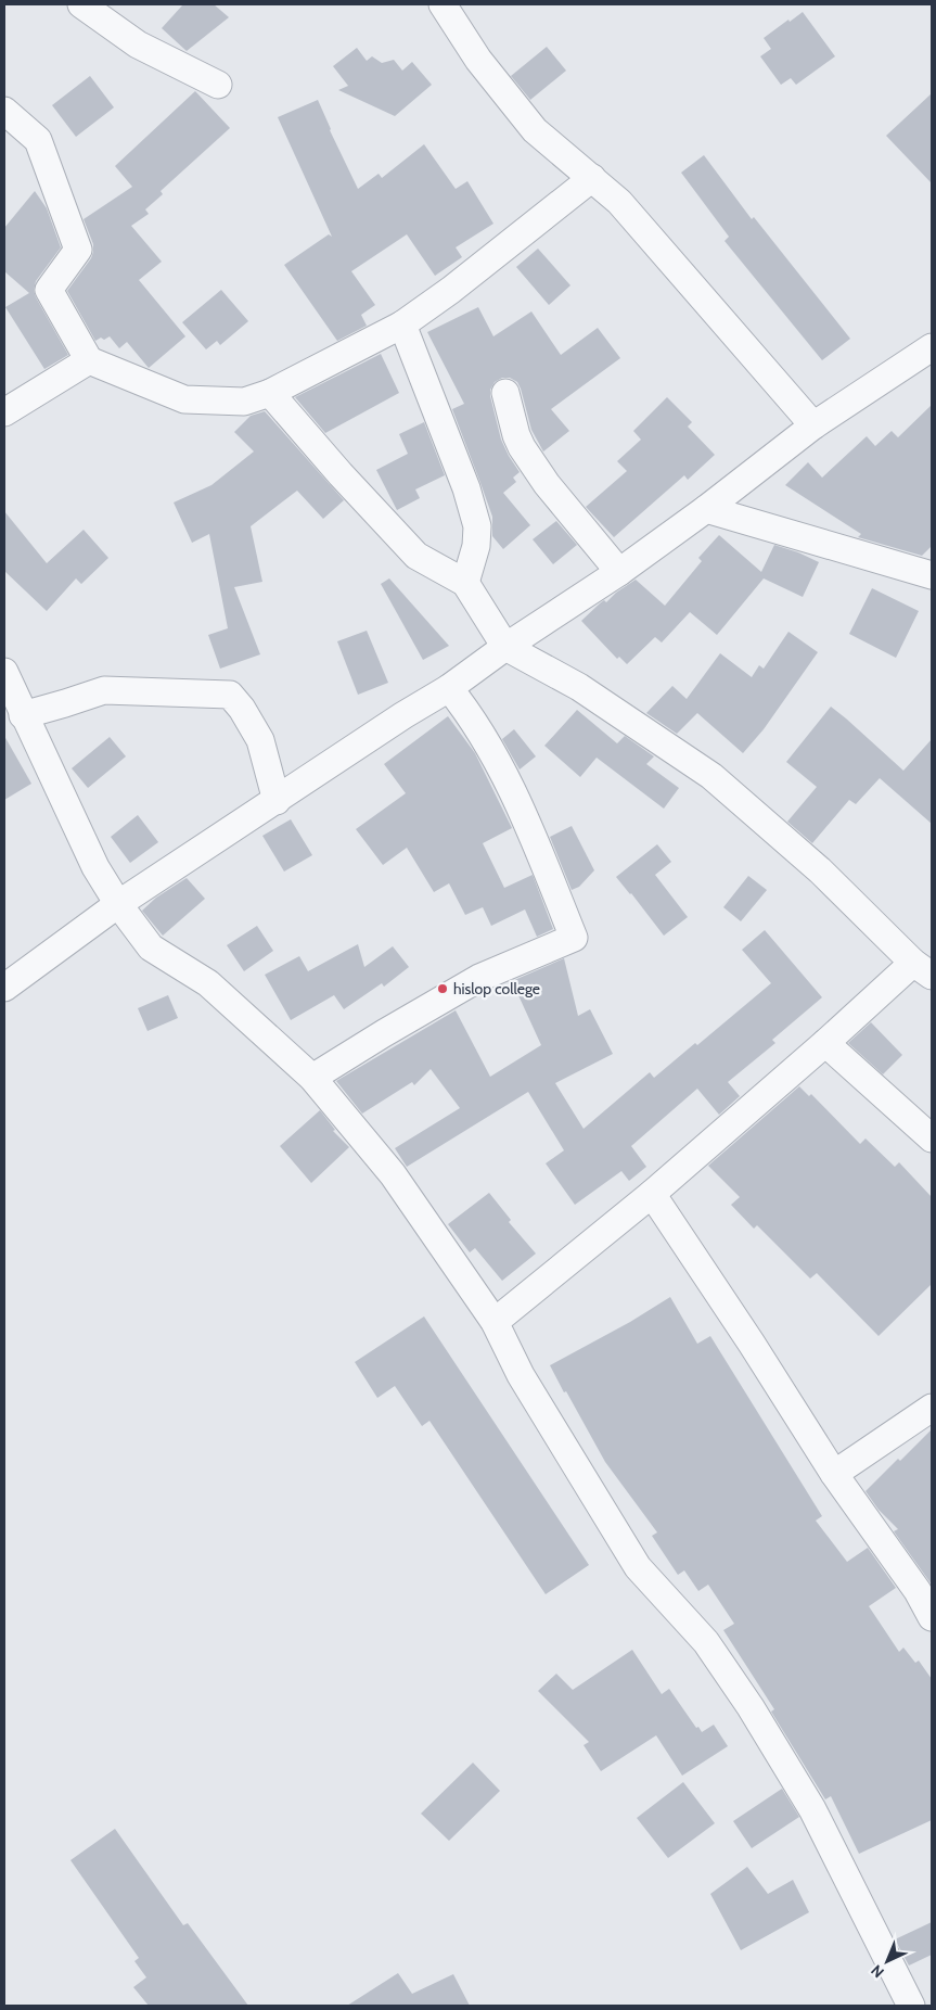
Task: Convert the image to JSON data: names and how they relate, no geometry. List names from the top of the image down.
{
  "places": ["hislop college"],
  "north": "bottom left"
}
